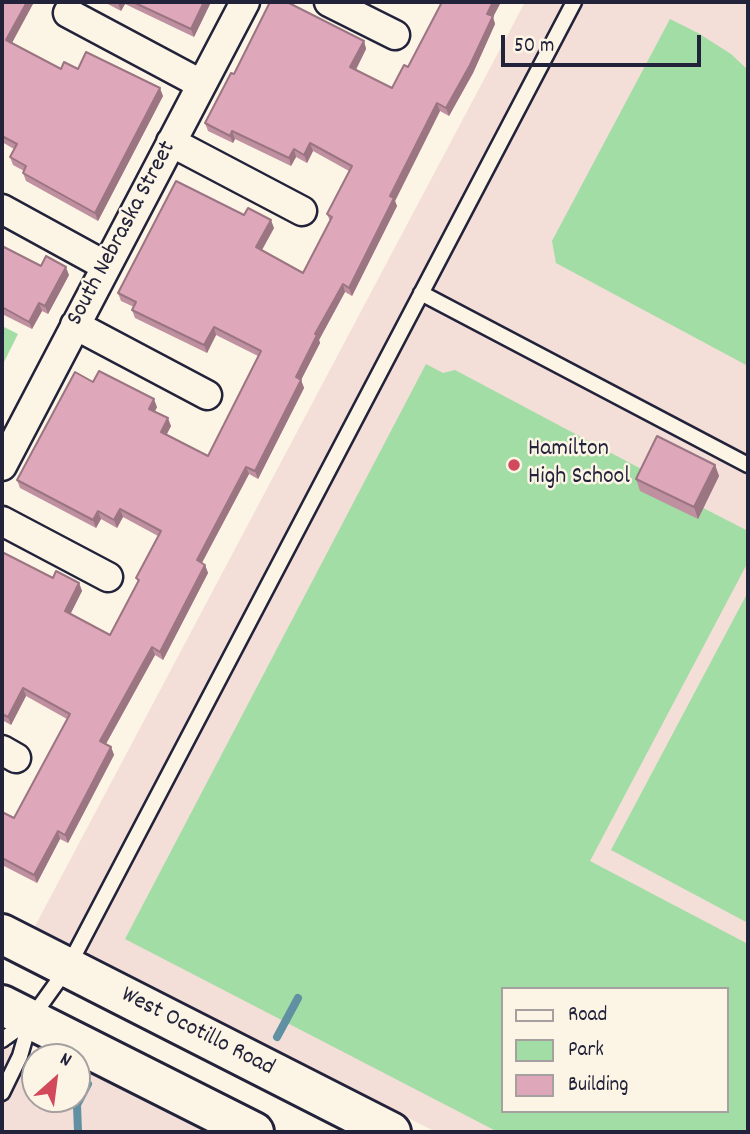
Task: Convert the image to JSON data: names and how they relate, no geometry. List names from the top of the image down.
{
  "streets": {
    "main road": ["West Ocotillo Road"],
    "street": ["South Nebraska Street"]
  },
  "places": ["Hamilton High School"],
  "legend": ["Road", "Park", "Building"],
  "scale_bar": "50 m",
  "north": "top right"
}
